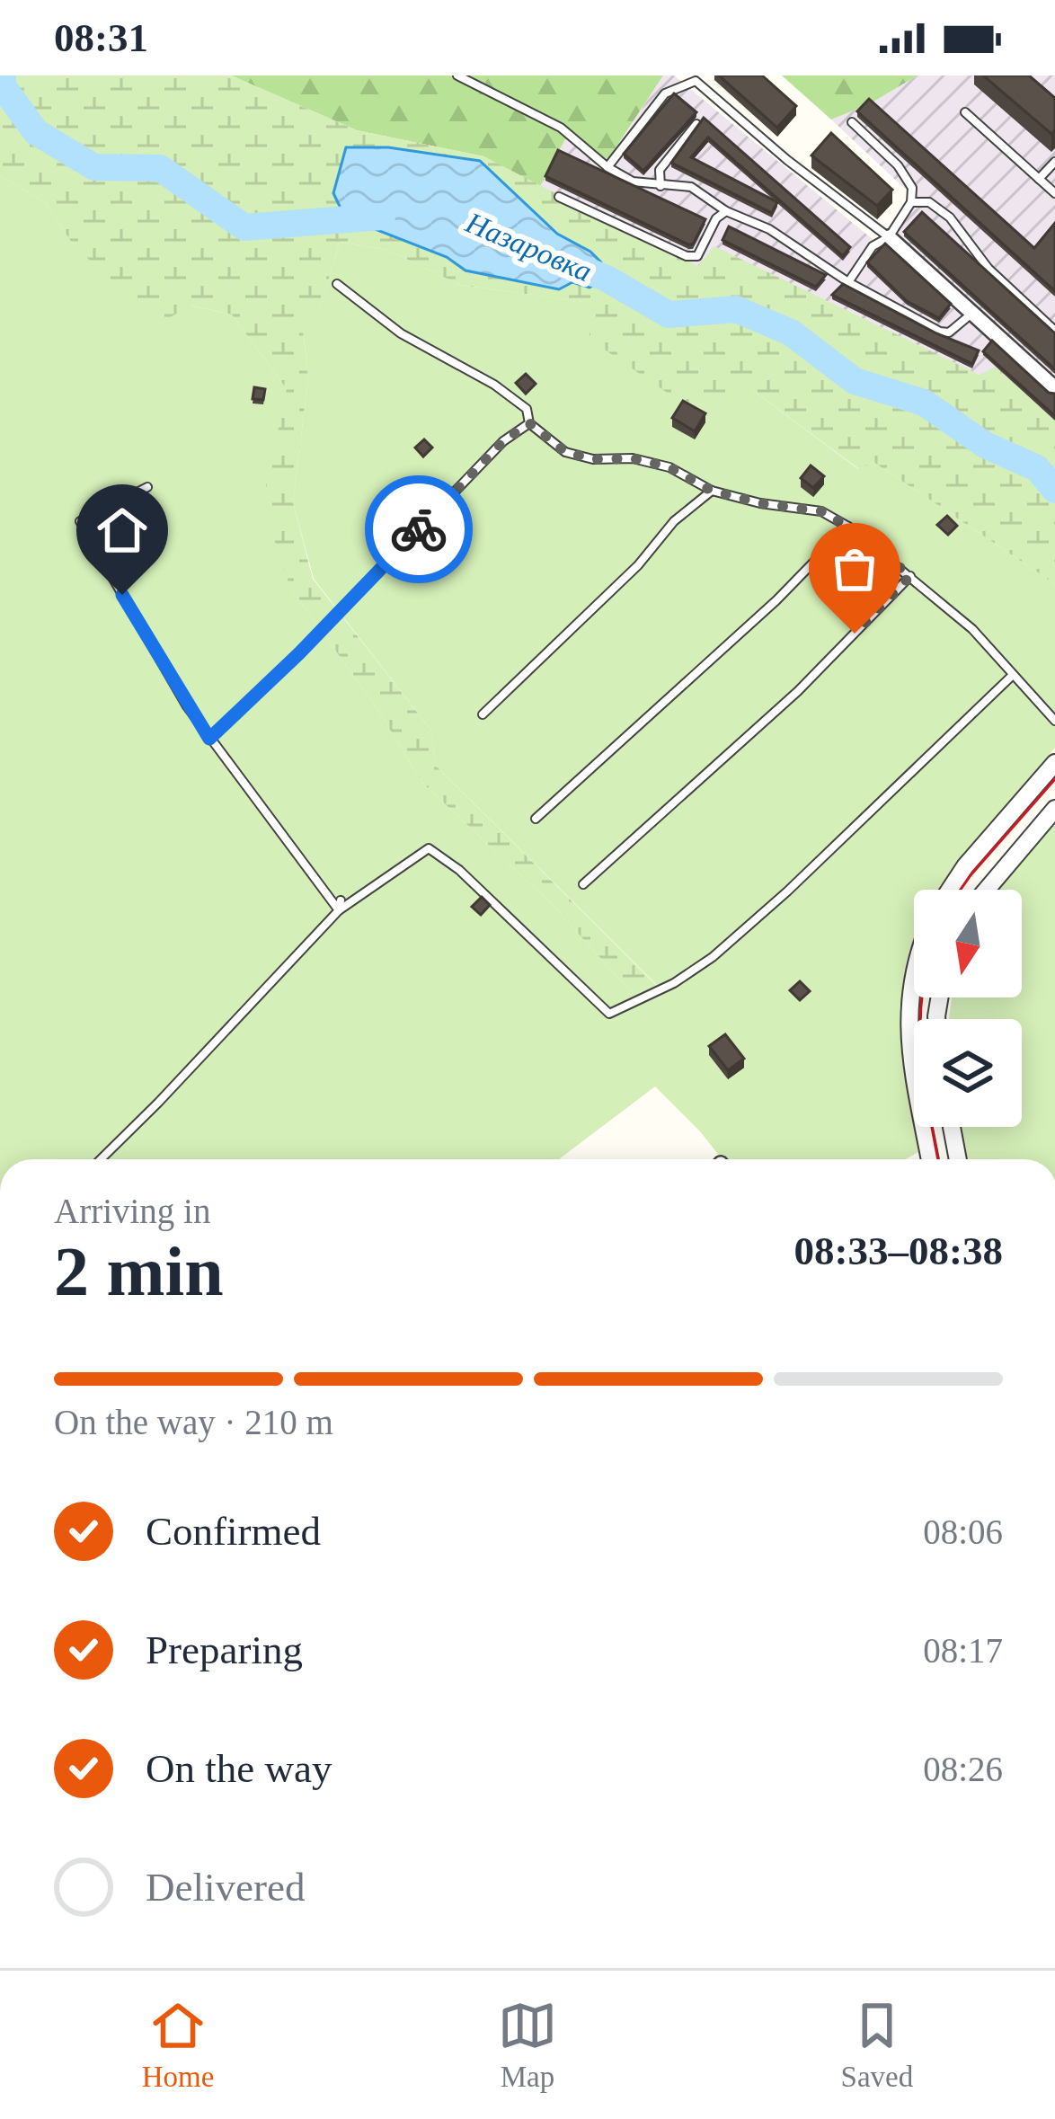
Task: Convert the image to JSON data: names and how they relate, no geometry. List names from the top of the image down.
{
  "water": ["Назаровка"],
  "north": "bottom",
  "page": {
    "status": "08:31",
    "heading": ["2 min", "Arriving in", "08:33–08:38"],
    "bar": "On the way · 210 m",
    "list": [
      ["Confirmed", "08:06"],
      ["Preparing", "08:17"],
      ["On the way", "08:26"],
      "Delivered"
    ],
    "tabs": ["Home", "Map", "Saved"]
  }
}
